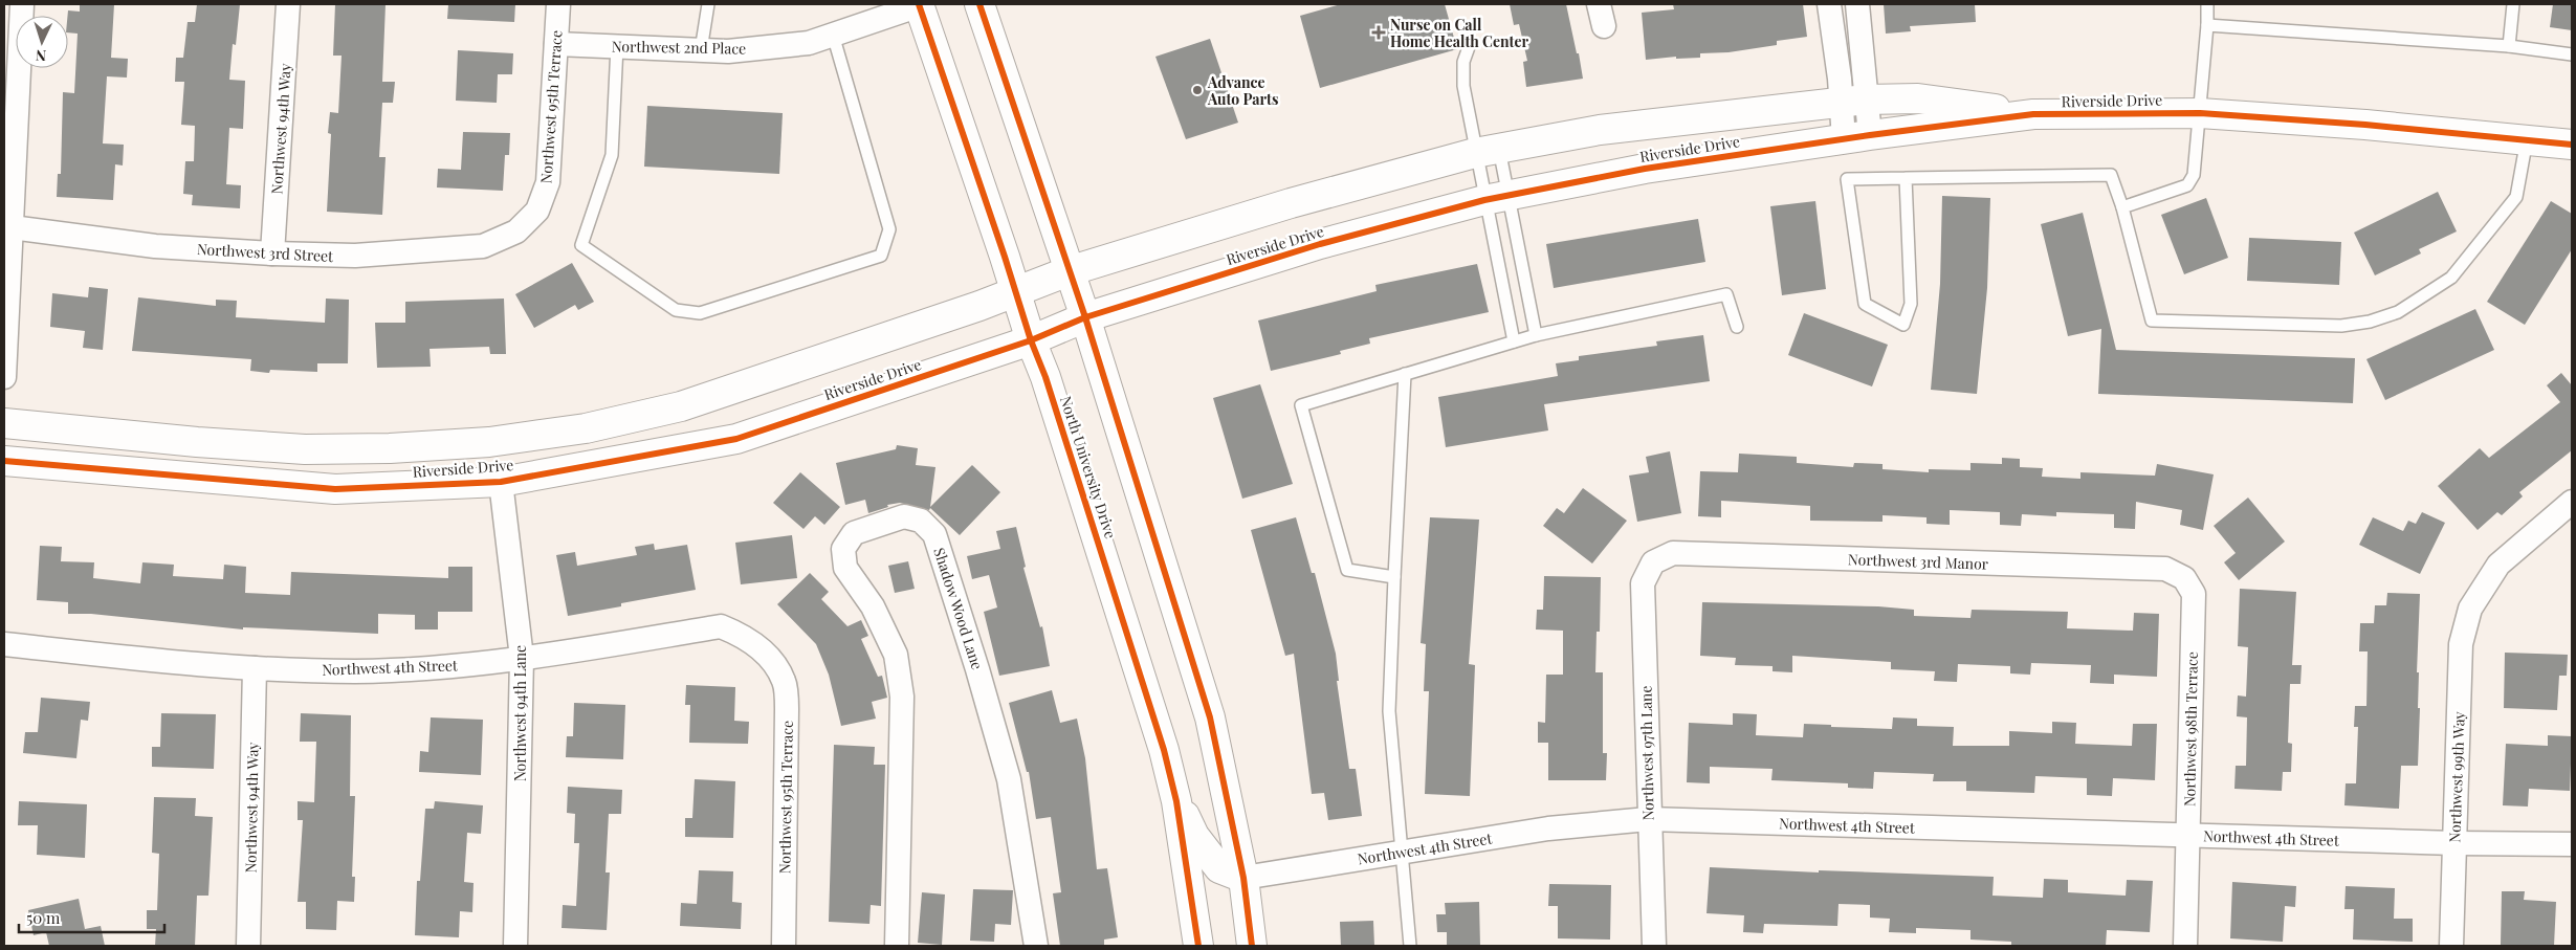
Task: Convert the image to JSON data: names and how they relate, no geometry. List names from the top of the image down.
{
  "streets": {
    "street": [
      "Northwest 2nd Place",
      "Riverside Drive",
      "Northwest 95th Terrace",
      "Northwest 94th Way",
      "Northwest 3rd Street",
      "North University Drive",
      "Northwest 3rd Manor",
      "Shadow Wood Lane",
      "Northwest 4th Street",
      "Northwest 94th Lane",
      "Northwest 98th Terrace",
      "Northwest 97th Lane",
      "Northwest 99th Way"
    ]
  },
  "crossings": [
    ["Northwest 2nd Place", "Northwest 95th Terrace"],
    ["Northwest 2nd Place", "North University Drive"],
    ["Riverside Drive", "North University Drive"],
    ["Riverside Drive", "Northwest 94th Lane"],
    ["Northwest 95th Terrace", "Northwest 3rd Street"],
    ["Northwest 95th Terrace", "Northwest 4th Street"],
    ["Northwest 94th Way", "Northwest 3rd Street"],
    ["Northwest 94th Way", "Northwest 4th Street"],
    ["Northwest 3rd Manor", "Northwest 98th Terrace"],
    ["Northwest 3rd Manor", "Northwest 97th Lane"],
    ["Northwest 4th Street", "Northwest 94th Lane"],
    ["Northwest 4th Street", "Northwest 98th Terrace"],
    ["Northwest 4th Street", "Northwest 97th Lane"],
    ["Northwest 4th Street", "Northwest 99th Way"]
  ],
  "places": {
    "health": ["Nurse on Call Home Health Center"],
    "other": ["Advance Auto Parts"]
  },
  "scale_bar": "50 m",
  "north": "bottom"
}
